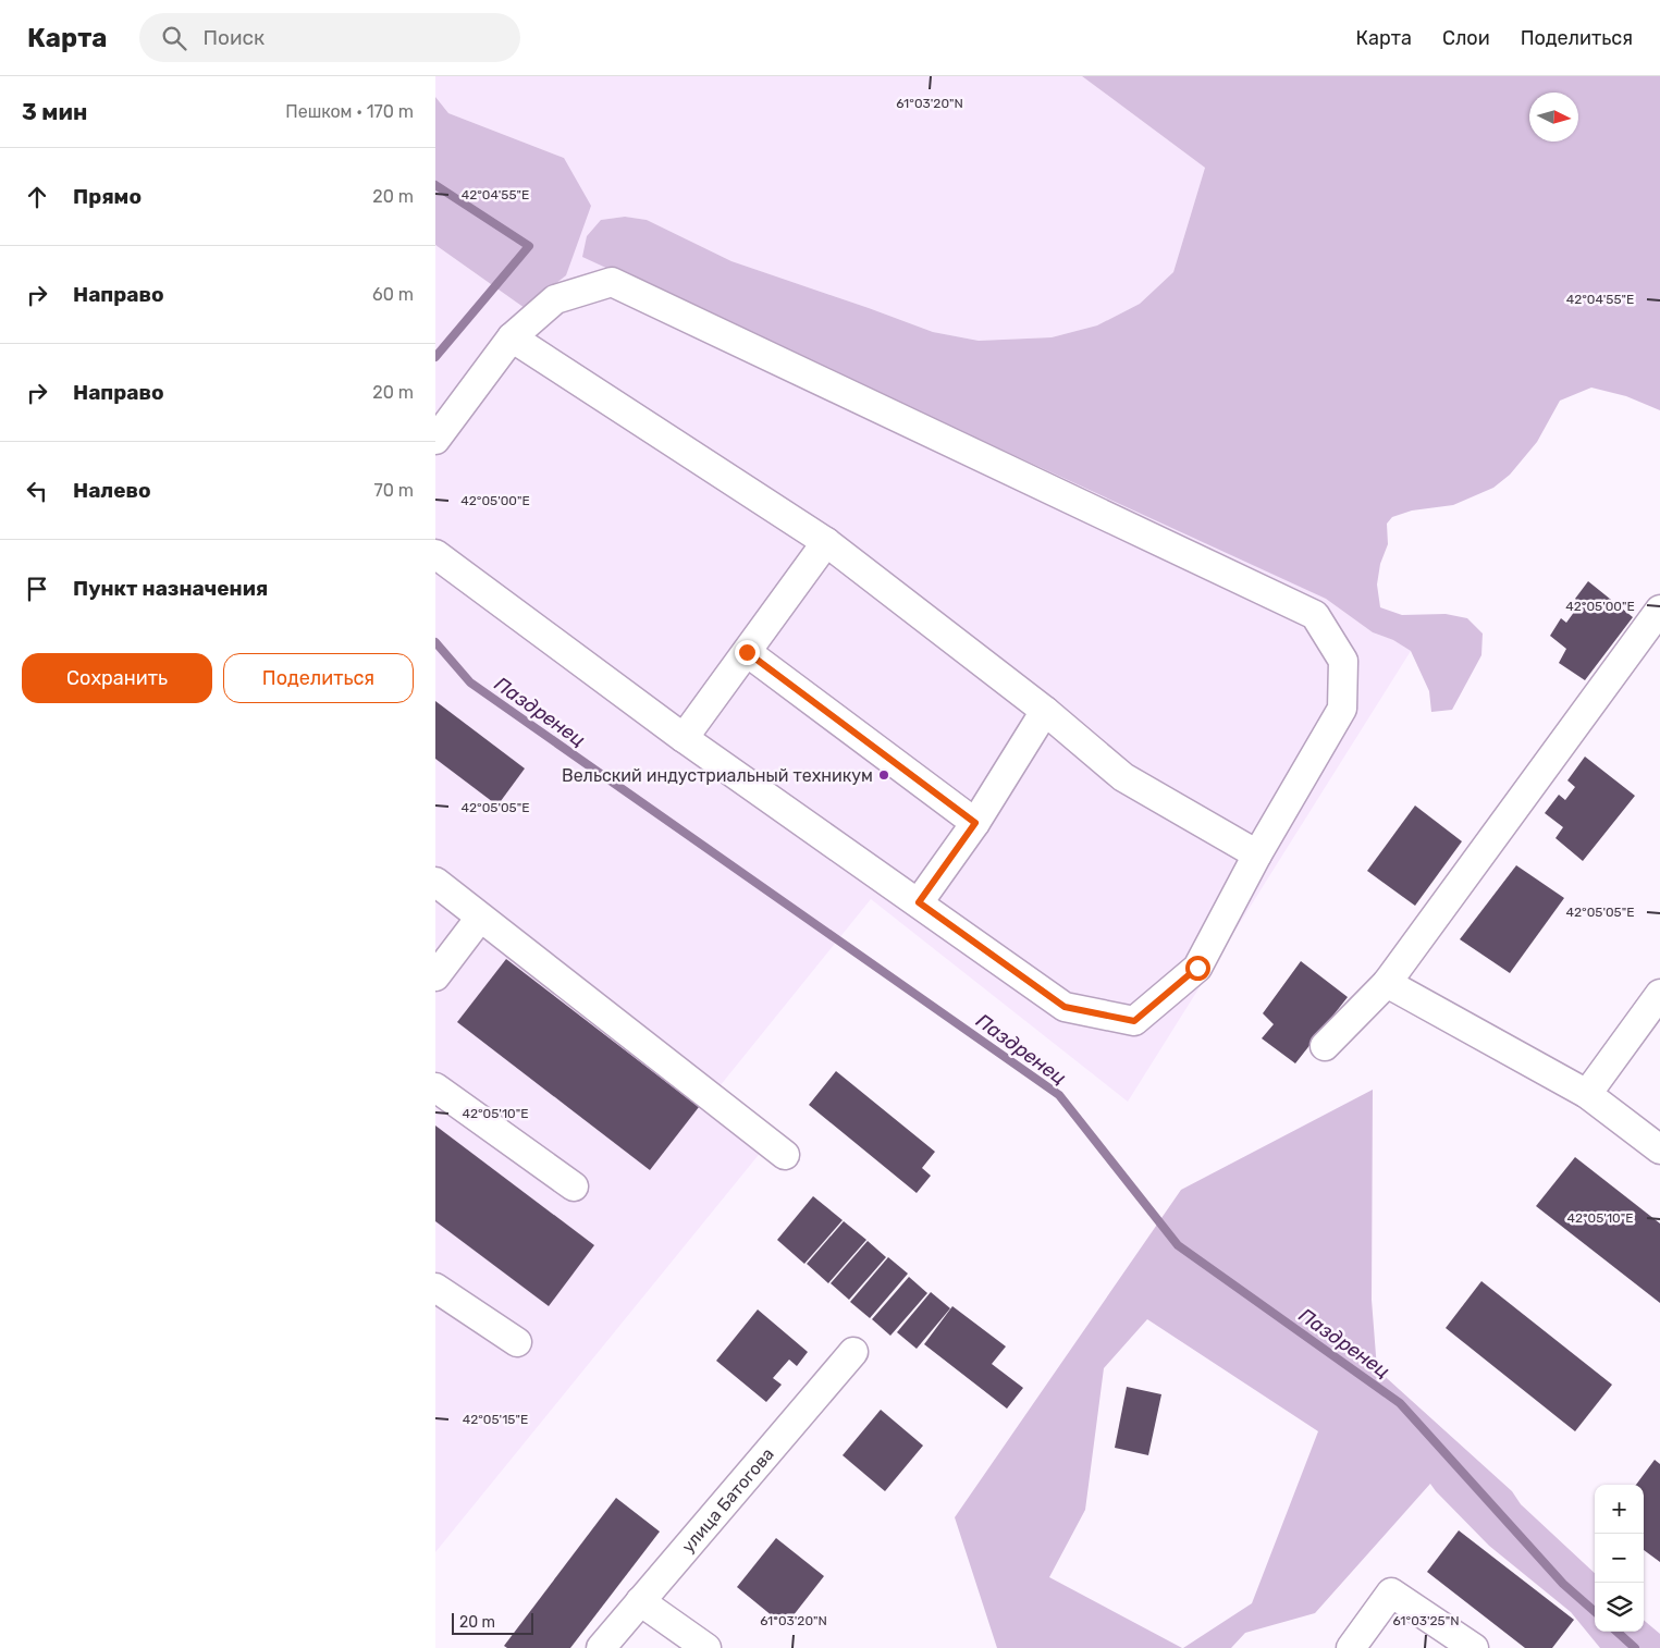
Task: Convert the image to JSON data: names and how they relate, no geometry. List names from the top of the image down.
{
  "streets": {
    "street": ["улица Батогова"]
  },
  "water": ["Паздренец"],
  "places": ["Вельский индустриальный техникум"],
  "scale_bar": "20 m",
  "north": "right",
  "page": {
    "header": "Карта",
    "search": "Поиск",
    "nav": ["Карта", "Слои", "Поделиться"],
    "heading": ["3 мин", "Пешком · 170 m"],
    "list": [
      ["Прямо", "20 m"],
      ["Направо", "60 m"],
      ["Направо", "20 m"],
      ["Налево", "70 m"],
      "Пункт назначения"
    ],
    "buttons": ["Сохранить", "Поделиться"],
    "map_buttons": ["+", "−"],
    "scale": "20 m"
  },
  "coordinates": [
    "61°03'20\"N",
    "42°04'55\"E",
    "42°05'00\"E",
    "42°05'05\"E",
    "42°05'10\"E",
    "42°05'15\"E",
    "61°03'25\"N"
  ]
}
